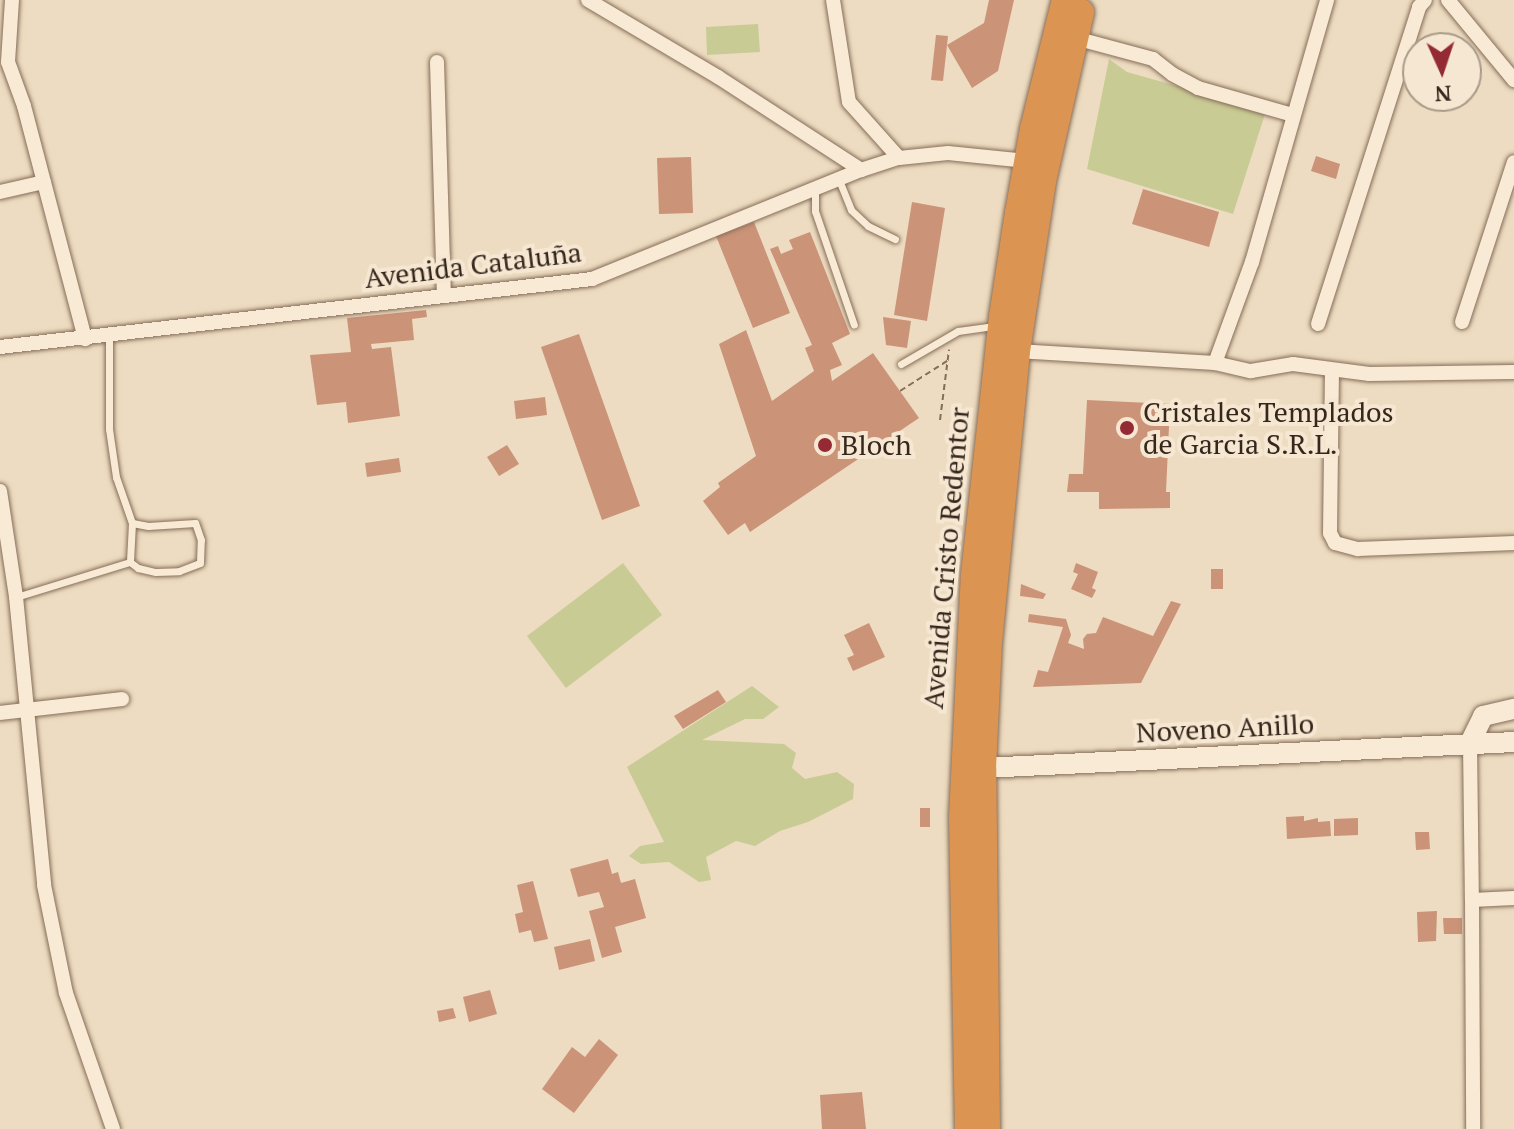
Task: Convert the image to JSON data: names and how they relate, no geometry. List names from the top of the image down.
{
  "streets": {
    "highway": ["Avenida Cristo Redentor"],
    "street": ["Avenida Cataluña", "Noveno Anillo"]
  },
  "crossings": [
    ["Avenida Cataluña", "Avenida Cristo Redentor"],
    ["Avenida Cristo Redentor", "Noveno Anillo"]
  ],
  "places": ["Cristales Templados de Garcia S.R.L.", "Bloch"],
  "north": "bottom"
}
